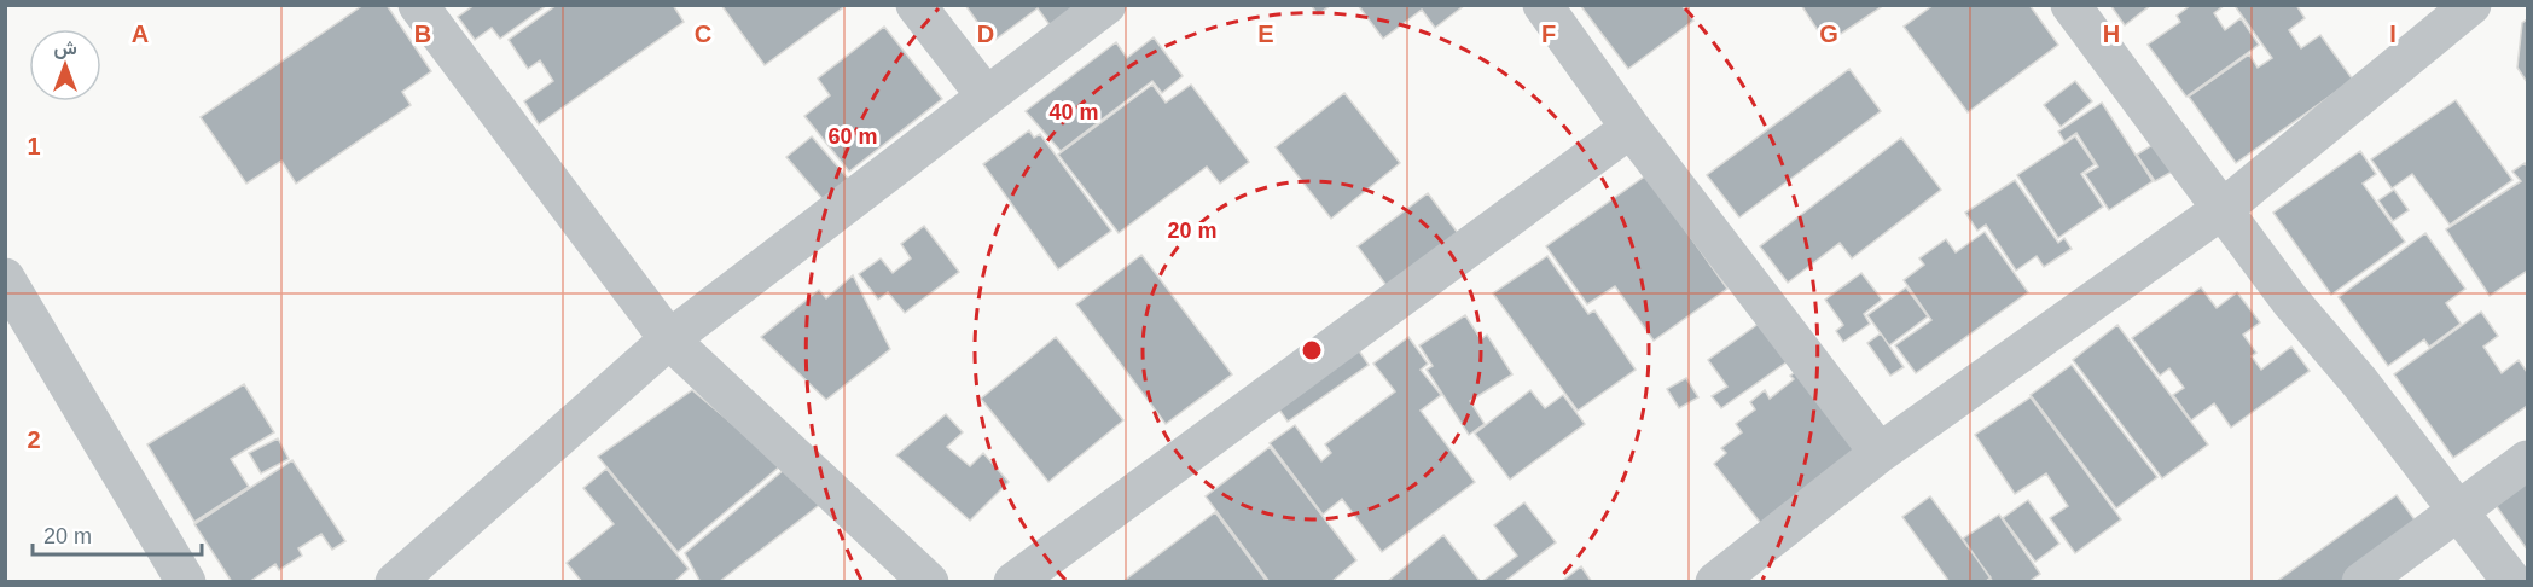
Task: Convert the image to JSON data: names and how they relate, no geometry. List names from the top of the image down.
{
  "scale_bar": "20 m",
  "north": "top",
  "grid": {
    "columns": [
      "A",
      "B",
      "C",
      "D",
      "E",
      "F",
      "G",
      "H",
      "I"
    ],
    "rows": ["1", "2"]
  },
  "rings": ["40 m", "60 m", "20 m"]
}
